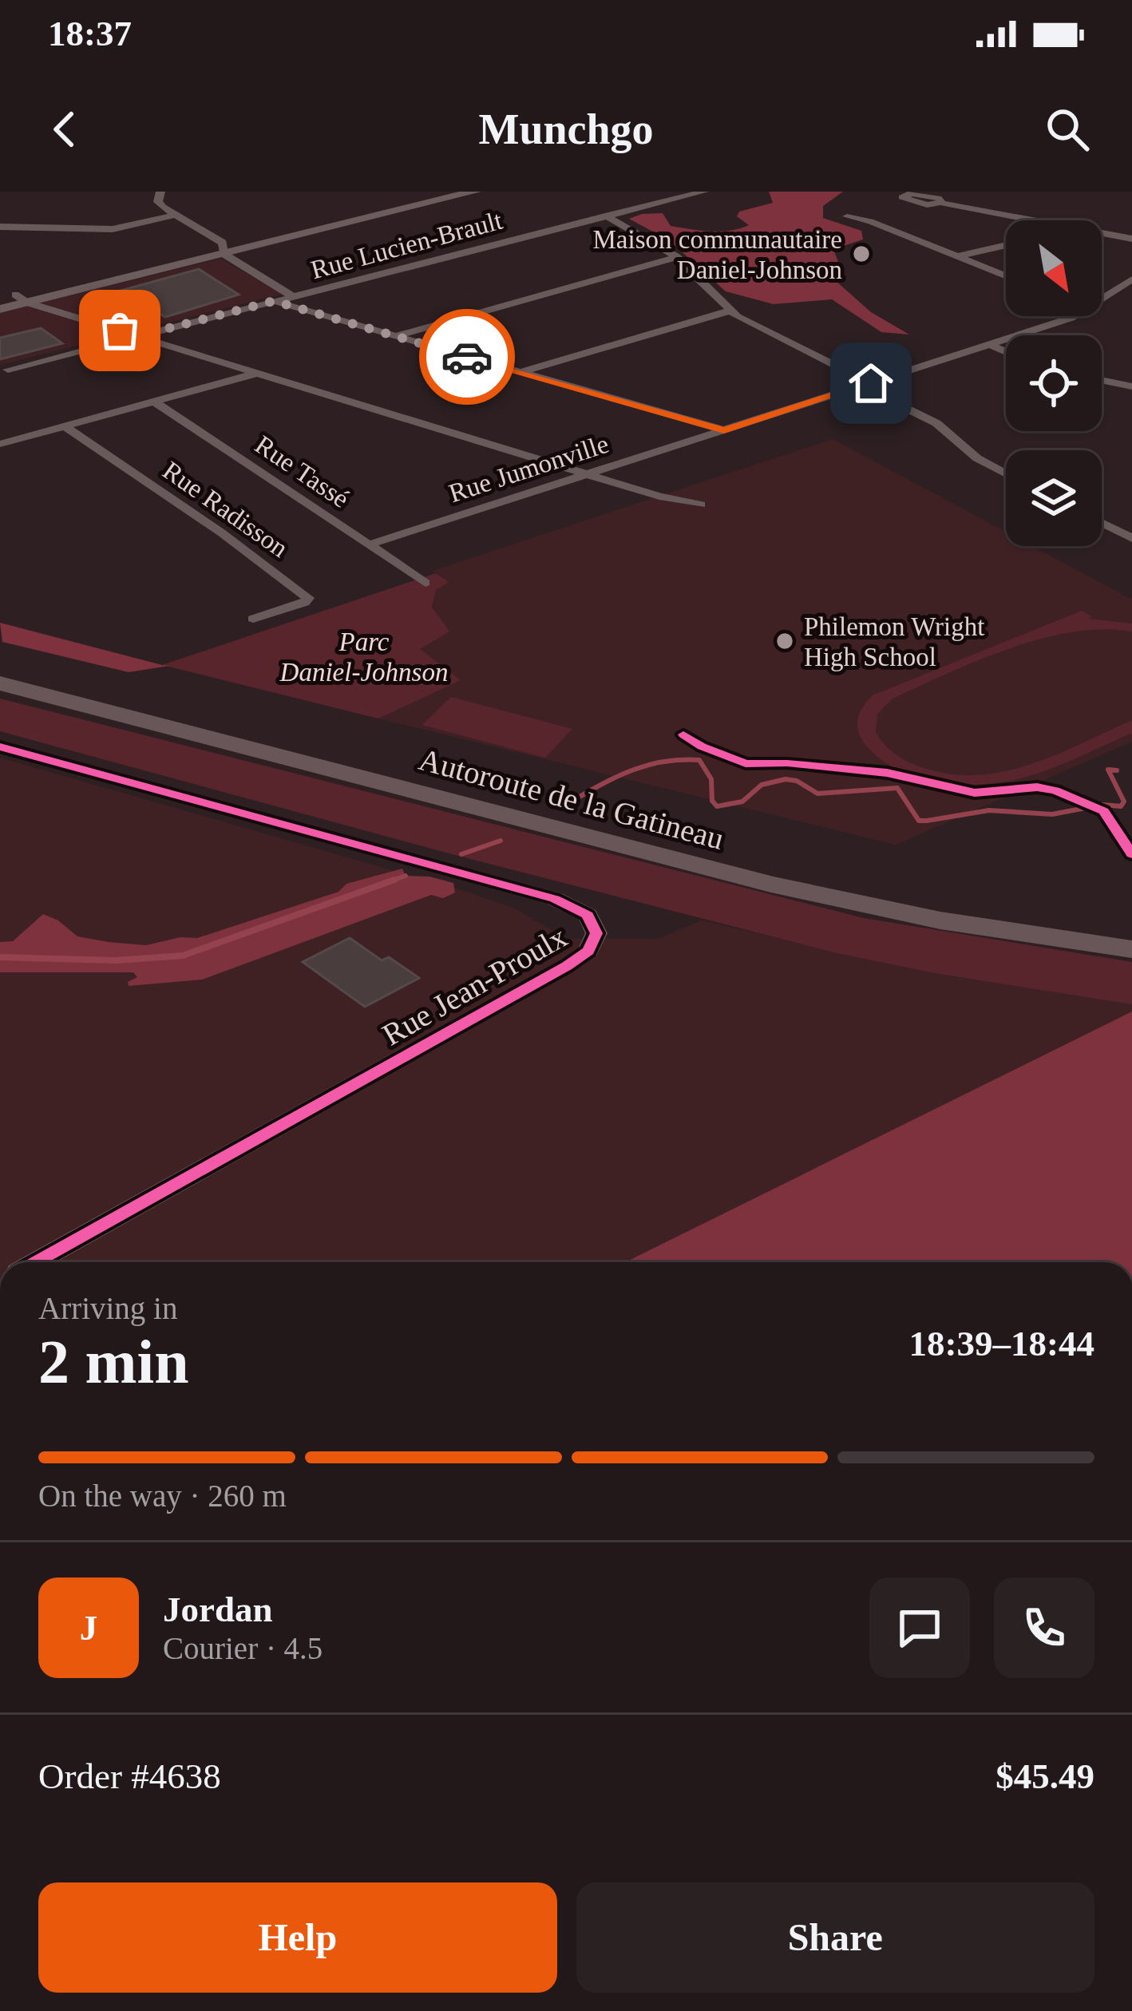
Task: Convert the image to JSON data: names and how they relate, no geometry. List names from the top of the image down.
{
  "streets": {
    "highway": ["Autoroute de la Gatineau"],
    "street": [
      "Rue Lucien-Brault",
      "Rue Jumonville",
      "Rue Tassé",
      "Rue Radisson",
      "Rue Jean-Proulx"
    ]
  },
  "crossings": [
    ["Rue Jumonville", "Rue Tassé"]
  ],
  "parks": ["Parc Daniel-Johnson"],
  "places": ["Maison communautaire Daniel-Johnson", "Philemon Wright High School"],
  "north": "bottom right",
  "page": {
    "status": "18:37",
    "header": "Munchgo",
    "heading": ["2 min", "Arriving in", "18:39–18:44"],
    "panel": [
      "Jordan",
      "Courier · 4.5",
      "Order #4638",
      "$45.49"
    ],
    "bar": "On the way · 260 m",
    "round": "J",
    "buttons": ["Help", "Share"]
  }
}
